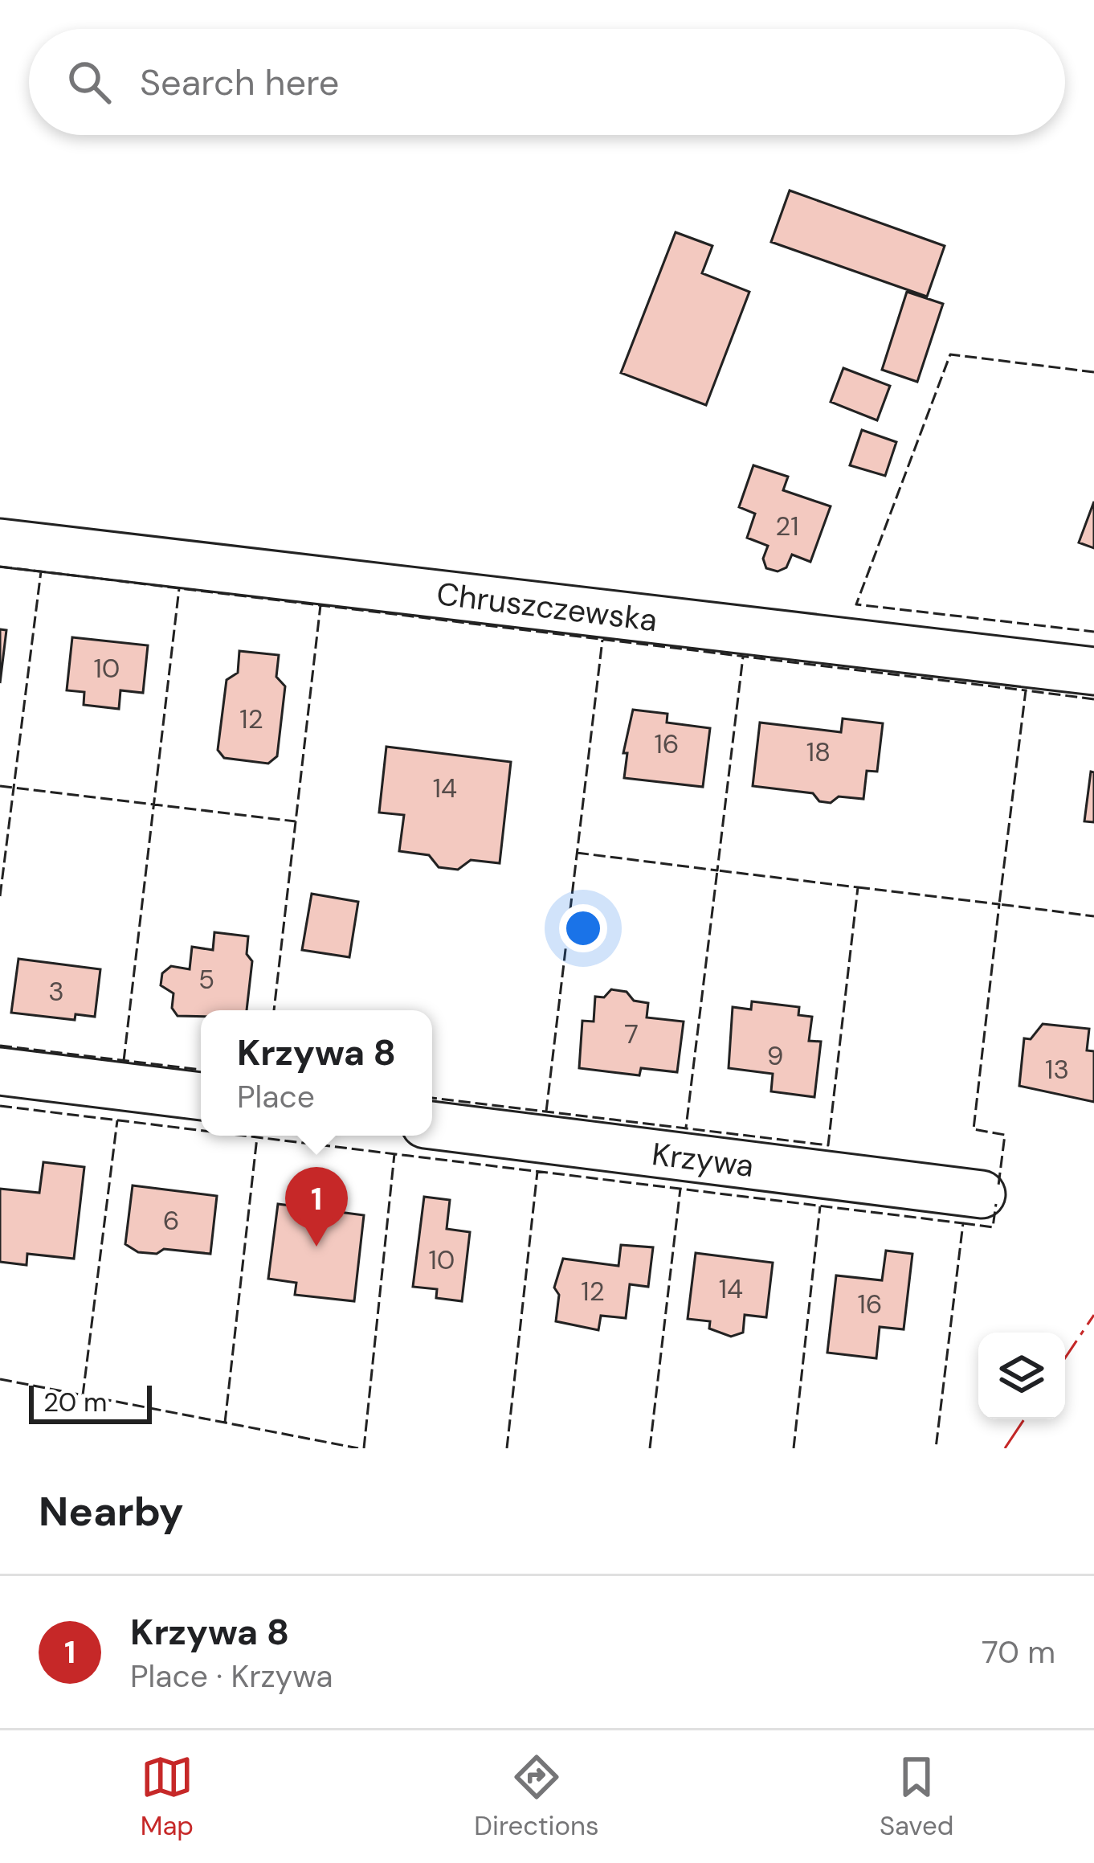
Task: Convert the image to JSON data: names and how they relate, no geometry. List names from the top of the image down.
{
  "streets": {
    "street": ["Chruszczewska", "Krzywa"]
  },
  "house_numbers": [
    "21",
    "10",
    "12",
    "16",
    "18",
    "14",
    "5",
    "3",
    "7",
    "9",
    "13",
    "6",
    "10",
    "14",
    "12",
    "16"
  ],
  "scale_bar": "20 m",
  "page": {
    "search": "Search here",
    "popup": ["Krzywa 8", "Place"],
    "pins": "1",
    "scale": "20 m",
    "heading": "Nearby",
    "list": [
      {
        "mark": "1",
        "name": "Krzywa 8",
        "note": "Place · Krzywa",
        "value": "70 m"
      }
    ],
    "nav": ["Map", "Directions", "Saved"]
  }
}
